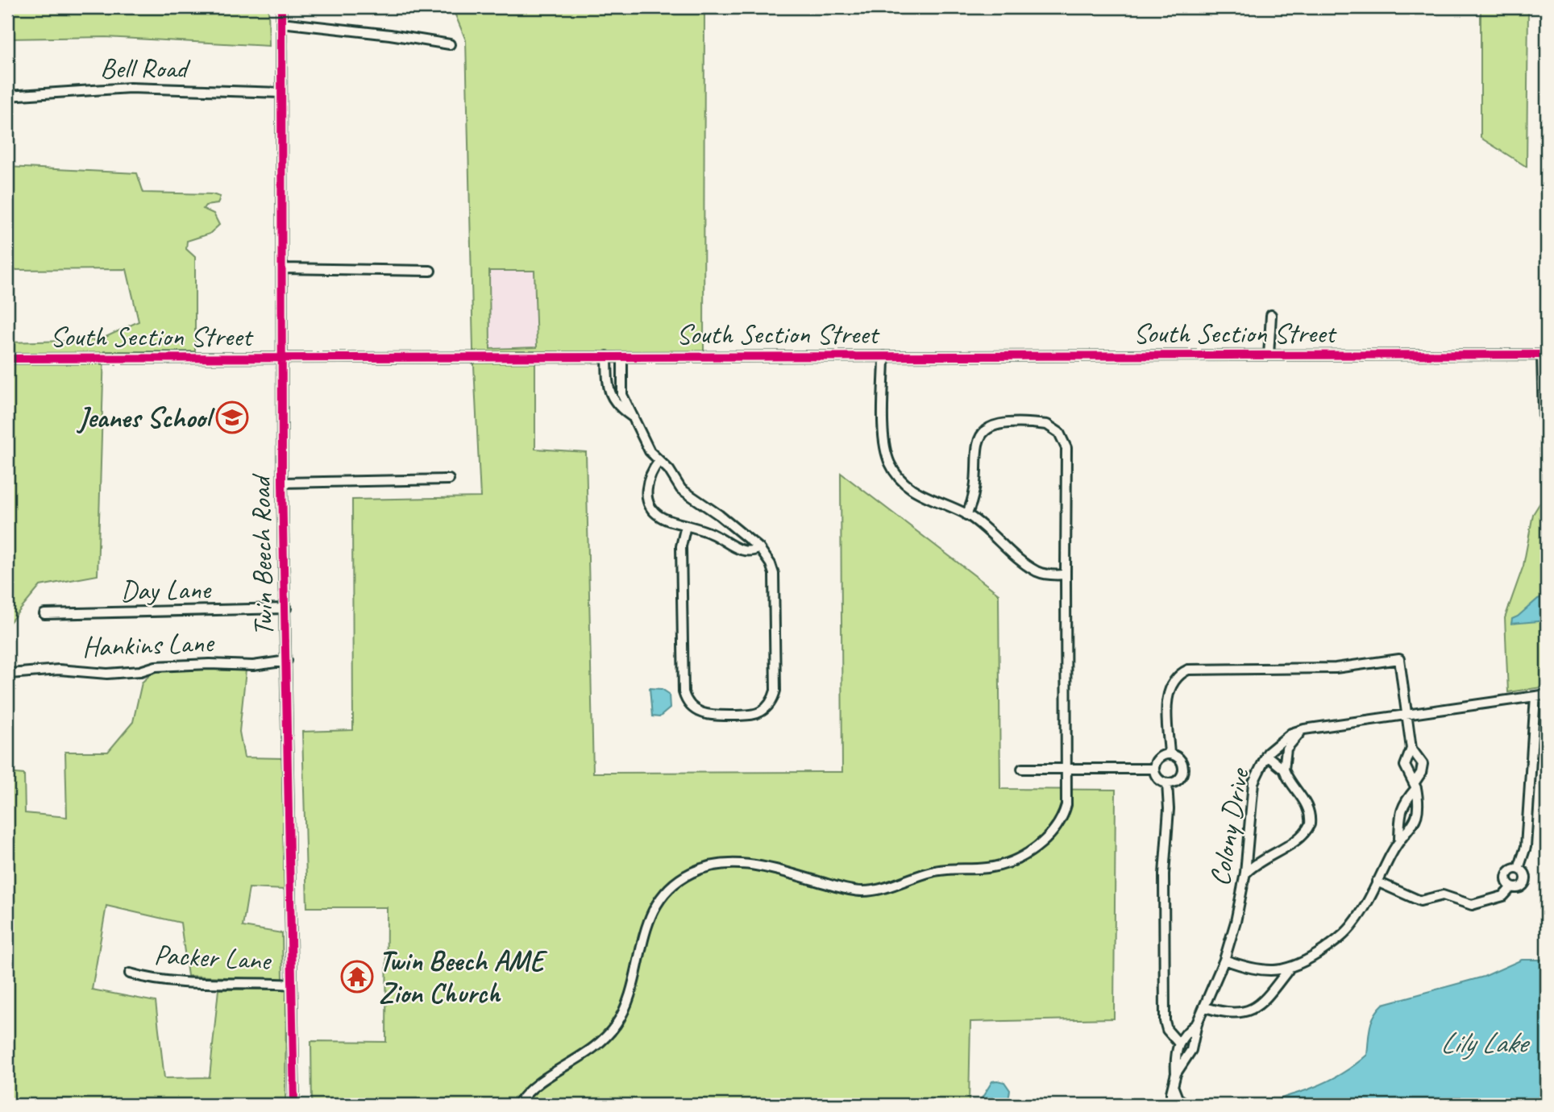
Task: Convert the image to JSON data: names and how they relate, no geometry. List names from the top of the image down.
{
  "streets": {
    "street": [
      "Bell Road",
      "South Section Street",
      "Twin Beech Road",
      "Day Lane",
      "Hankins Lane",
      "Colony Drive",
      "Packer Lane"
    ]
  },
  "crossings": [
    ["Bell Road", "Twin Beech Road"],
    ["South Section Street", "Twin Beech Road"],
    ["Twin Beech Road", "Day Lane"],
    ["Twin Beech Road", "Hankins Lane"],
    ["Twin Beech Road", "Packer Lane"]
  ],
  "water": ["Lily Lake"],
  "places": {
    "school or university": ["Jeanes School"],
    "temple": ["Twin Beech AME Zion Church"]
  }
}
